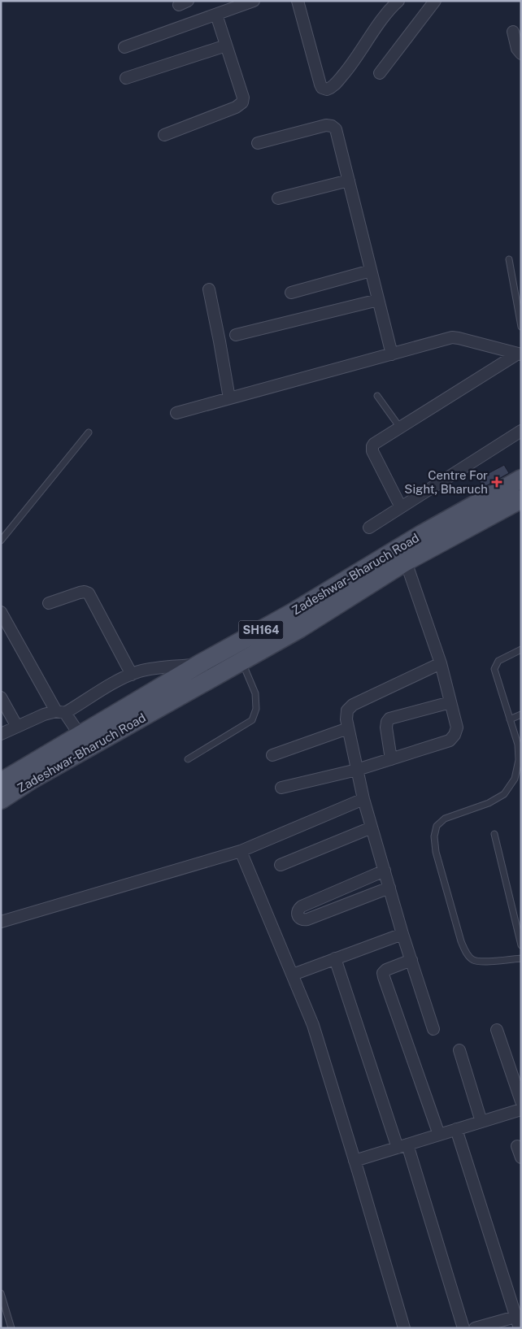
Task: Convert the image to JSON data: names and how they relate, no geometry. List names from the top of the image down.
{
  "streets": {
    "main road": ["Zadeshwar-Bharuch Road", "SH164"]
  },
  "places": {
    "health": ["Centre For Sight, Bharuch"]
  }
}
